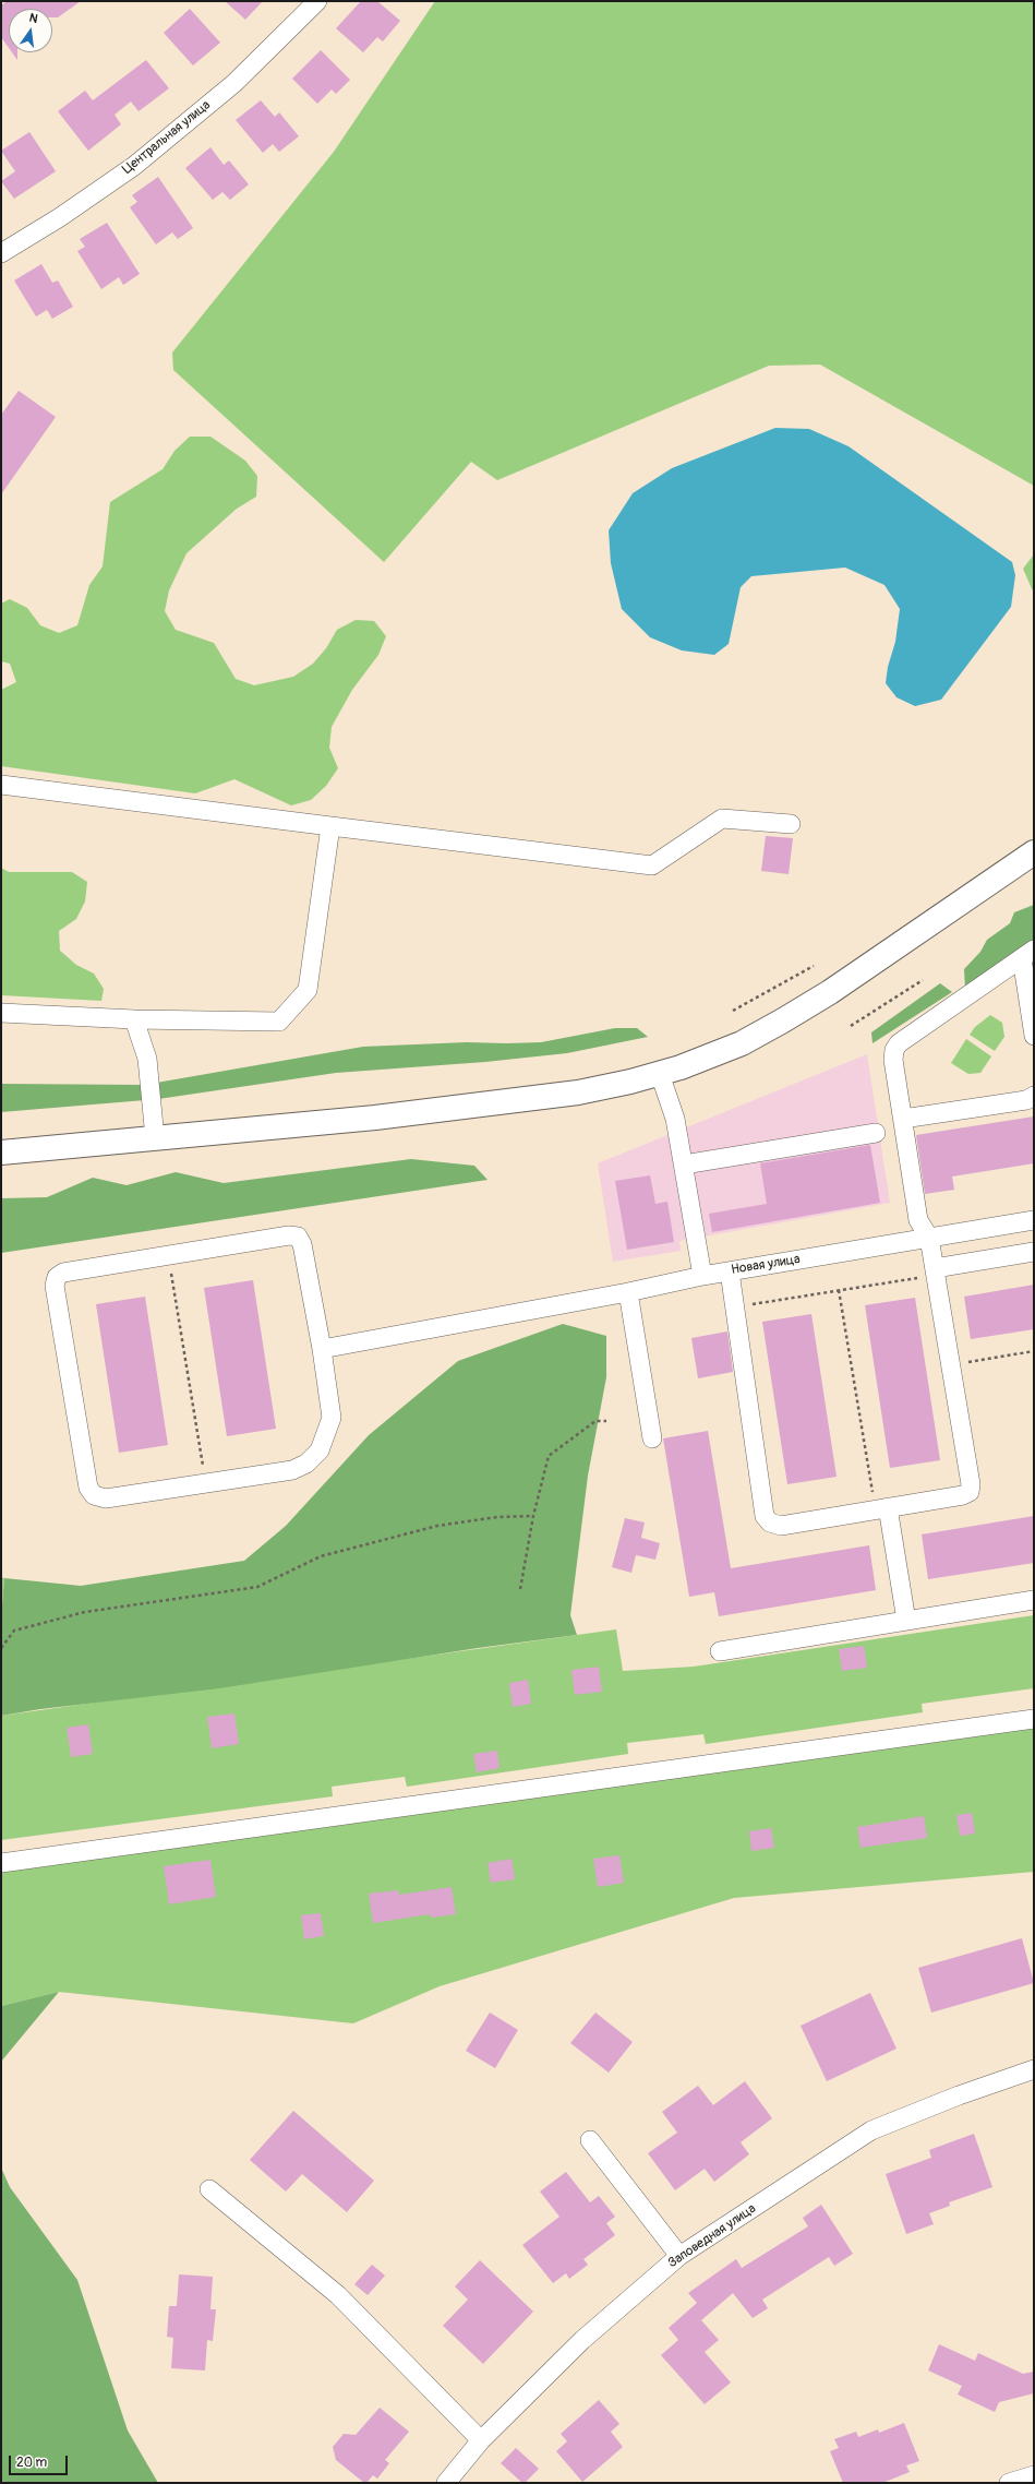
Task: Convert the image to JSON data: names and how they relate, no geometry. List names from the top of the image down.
{
  "streets": {
    "street": ["Центральная улица", "Новая улица", "Заповедная улица"]
  },
  "scale_bar": "20 m",
  "north": "top"
}
